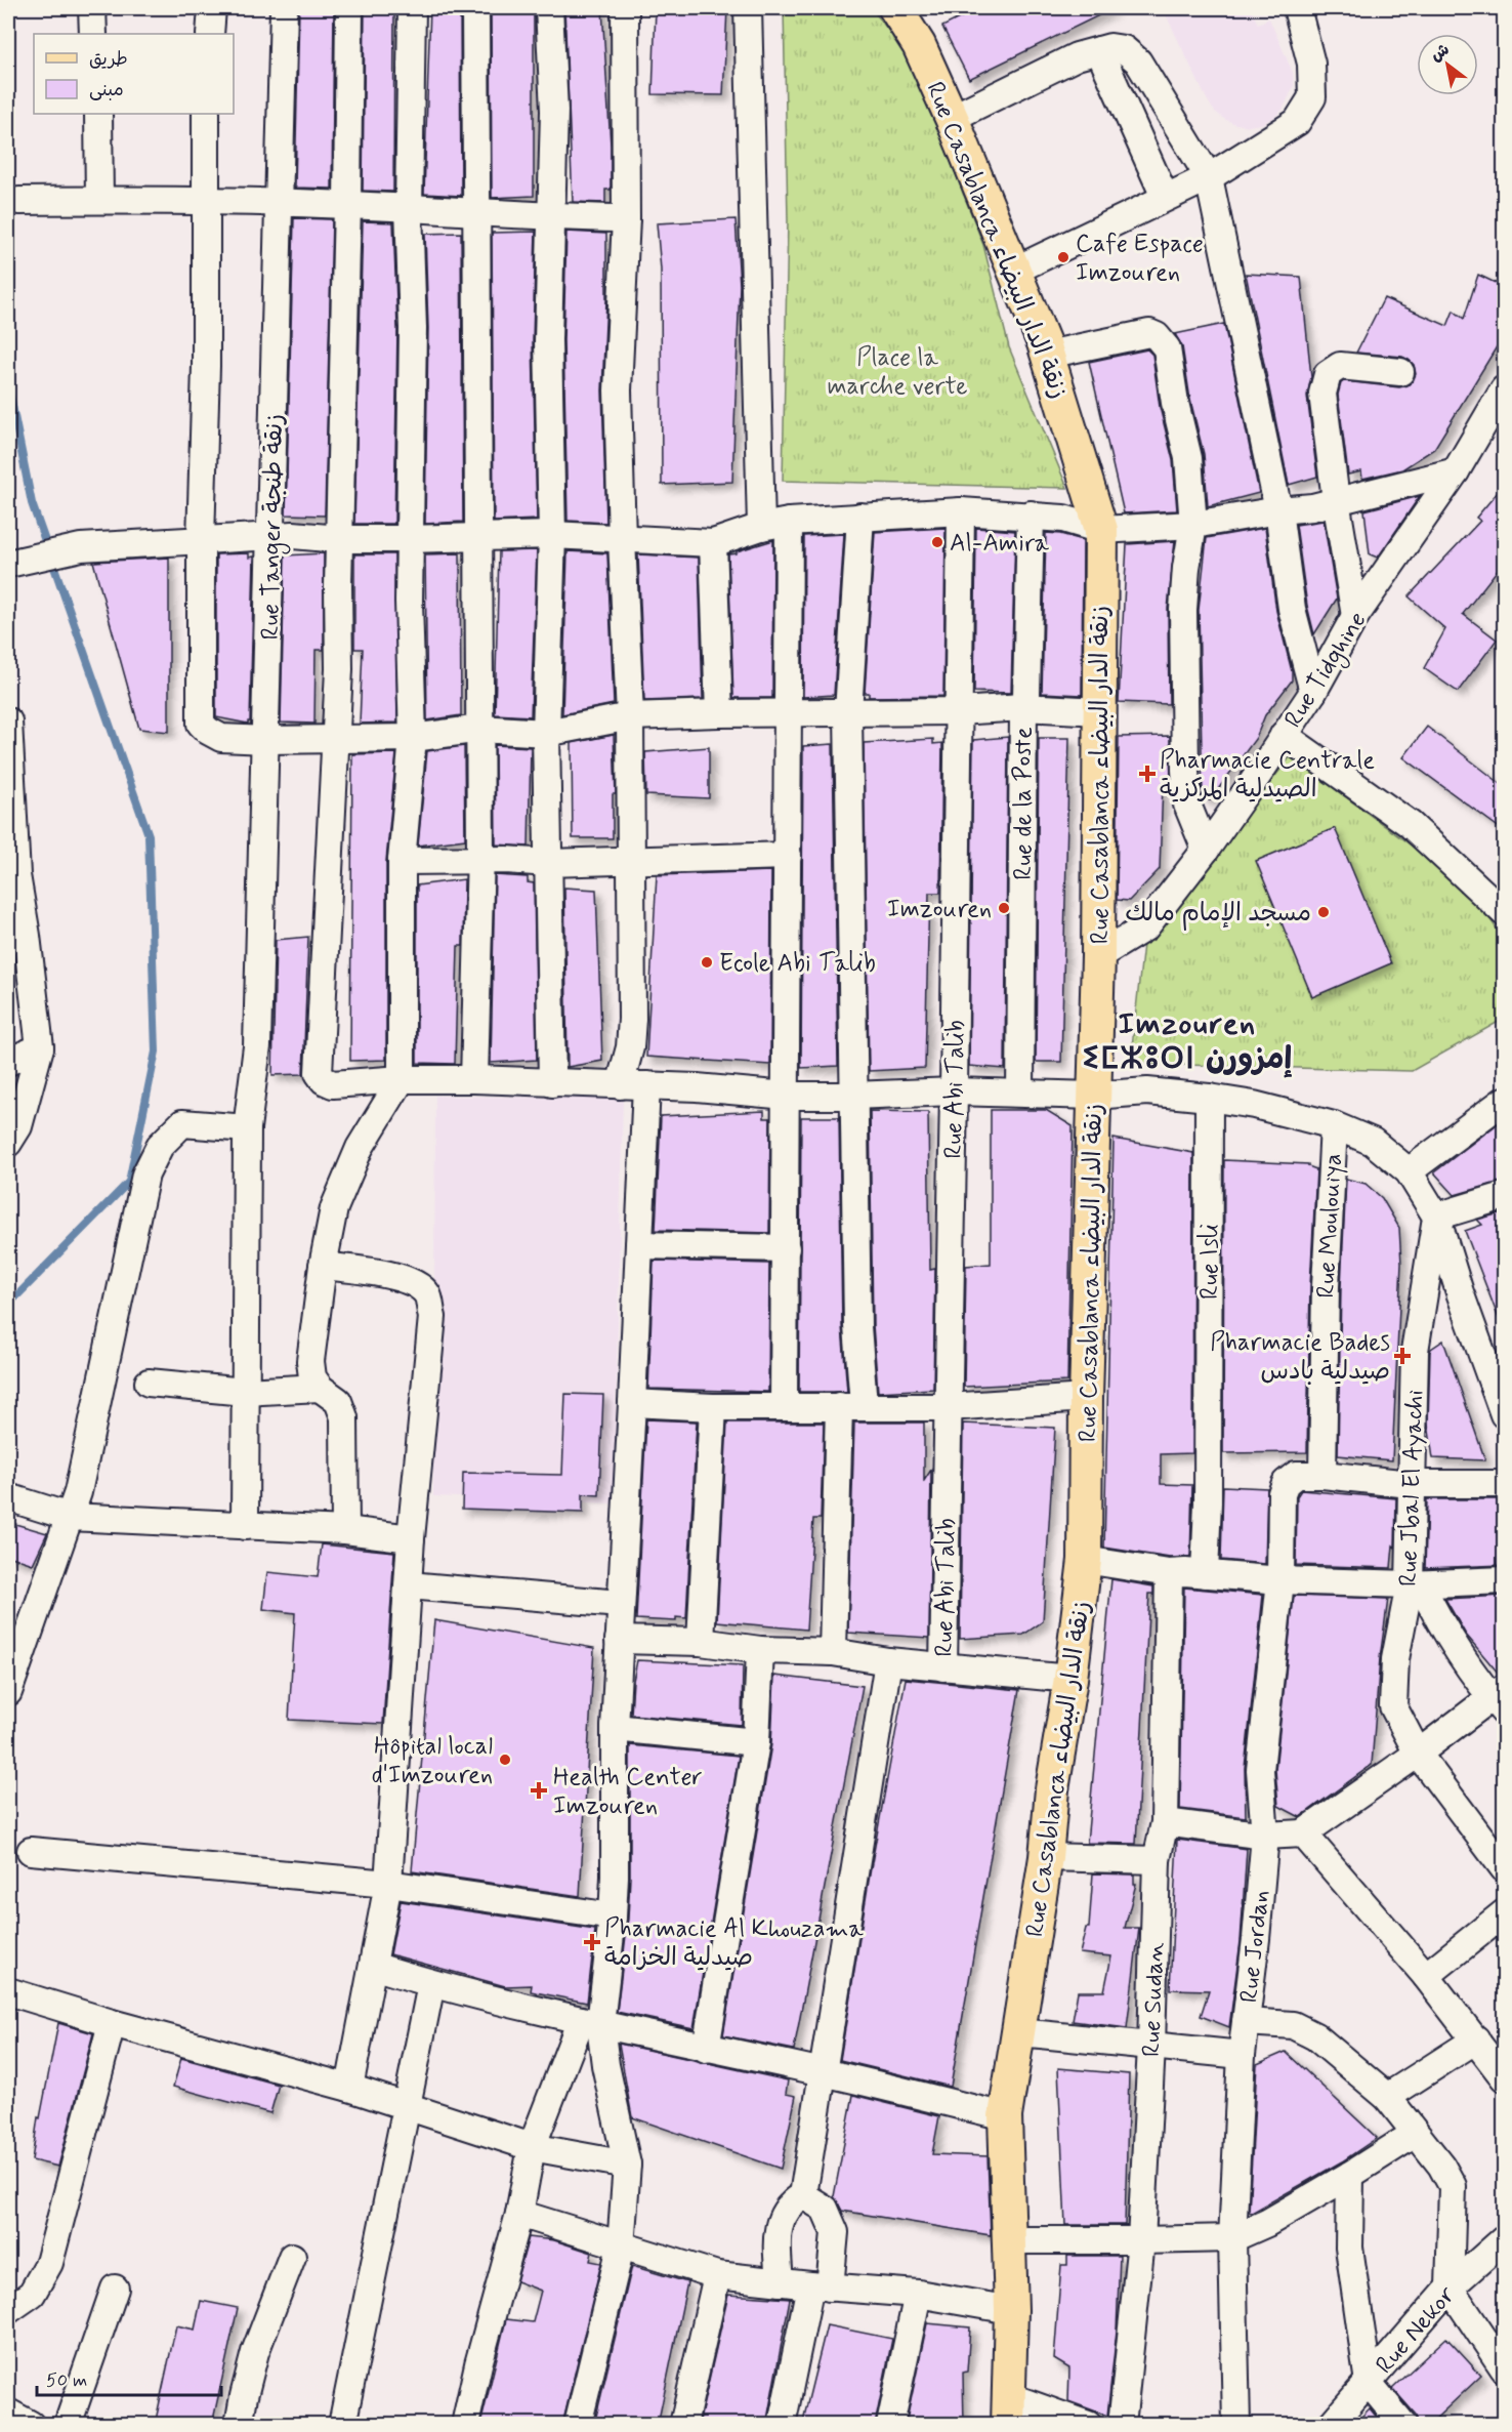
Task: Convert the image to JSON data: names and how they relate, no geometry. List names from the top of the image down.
{
  "streets": {
    "main road": ["Rue Casablanca زنقة الدار البيضاء"],
    "street": [
      "Rue Tanger زنقة طنجة",
      "Rue Tidghine",
      "Rue de la Poste",
      "Rue Abi Talib",
      "Rue Moulouiya",
      "Rue Isli",
      "Rue Jbal El Ayachi",
      "Rue Jordan",
      "Rue Sudan",
      "Rue Nekor"
    ]
  },
  "crossings": [
    ["Rue Casablanca زنقة الدار البيضاء", "Rue Tidghine"],
    ["Rue Moulouiya", "Rue Jordan"]
  ],
  "districts": ["Imzouren ⵉⵎⵣⵓⵔⵏ إمزورن"],
  "parks": ["Place la marche verte"],
  "places": {
    "other": [
      "Cafe Espace Imzouren",
      "Al-Amira",
      "Imzouren",
      "مسجد الإمام مالك",
      "Ecole Abi Talib",
      "Hôpital local d'Imzouren"
    ],
    "health": [
      "Pharmacie Centrale الصيدلية المركزية",
      "Pharmacie Bades صيدلية بادس",
      "Health Center Imzouren",
      "Pharmacie Al Khouzama صيدلية الخزامة"
    ]
  },
  "legend": ["طريق", "مبنى"],
  "scale_bar": "50 m",
  "north": "top left"
}
